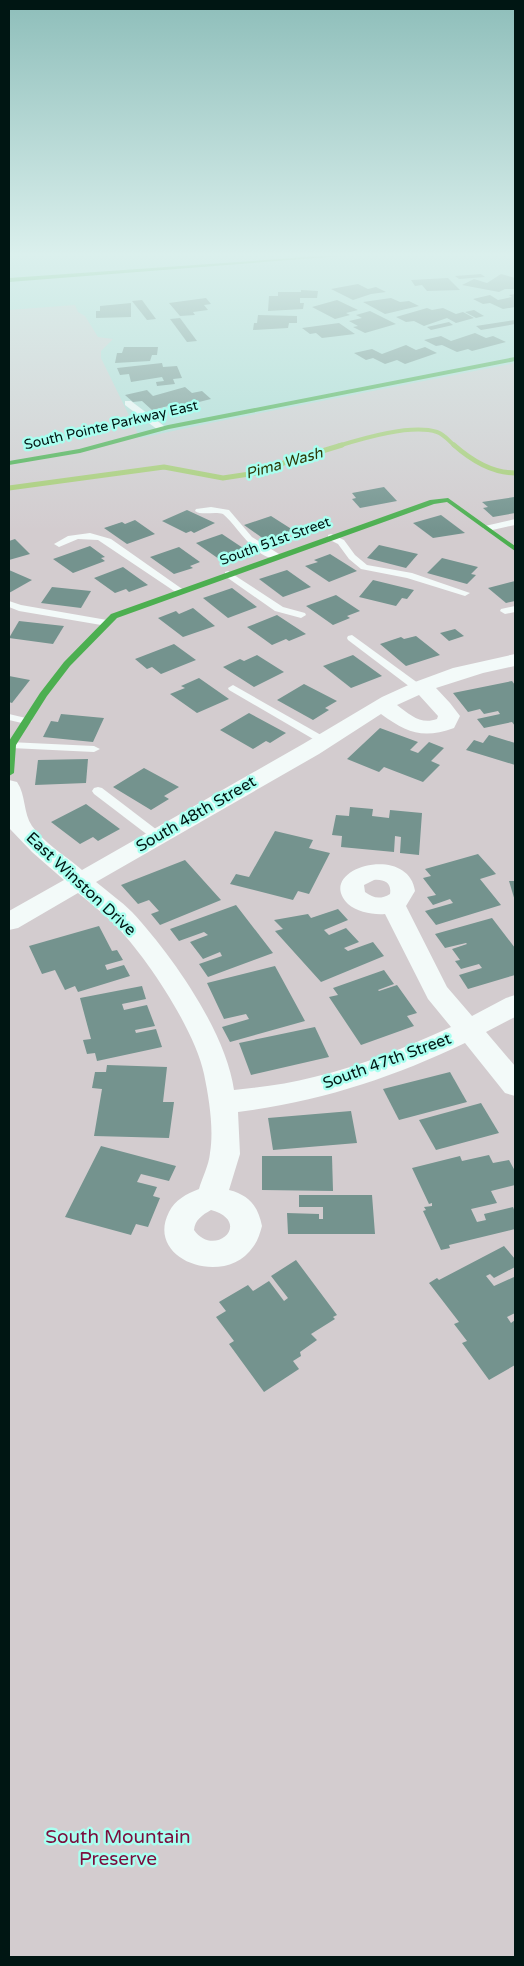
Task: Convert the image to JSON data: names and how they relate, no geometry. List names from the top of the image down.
{
  "streets": {
    "main road": ["South Pointe Parkway East", "South 51st Street"],
    "street": ["South 48th Street", "East Winston Drive", "South 47th Street"]
  },
  "crossings": [
    ["South 48th Street", "East Winston Drive"],
    ["East Winston Drive", "South 47th Street"]
  ],
  "water": ["Pima Wash"],
  "parks": ["South Mountain Preserve"]
}
